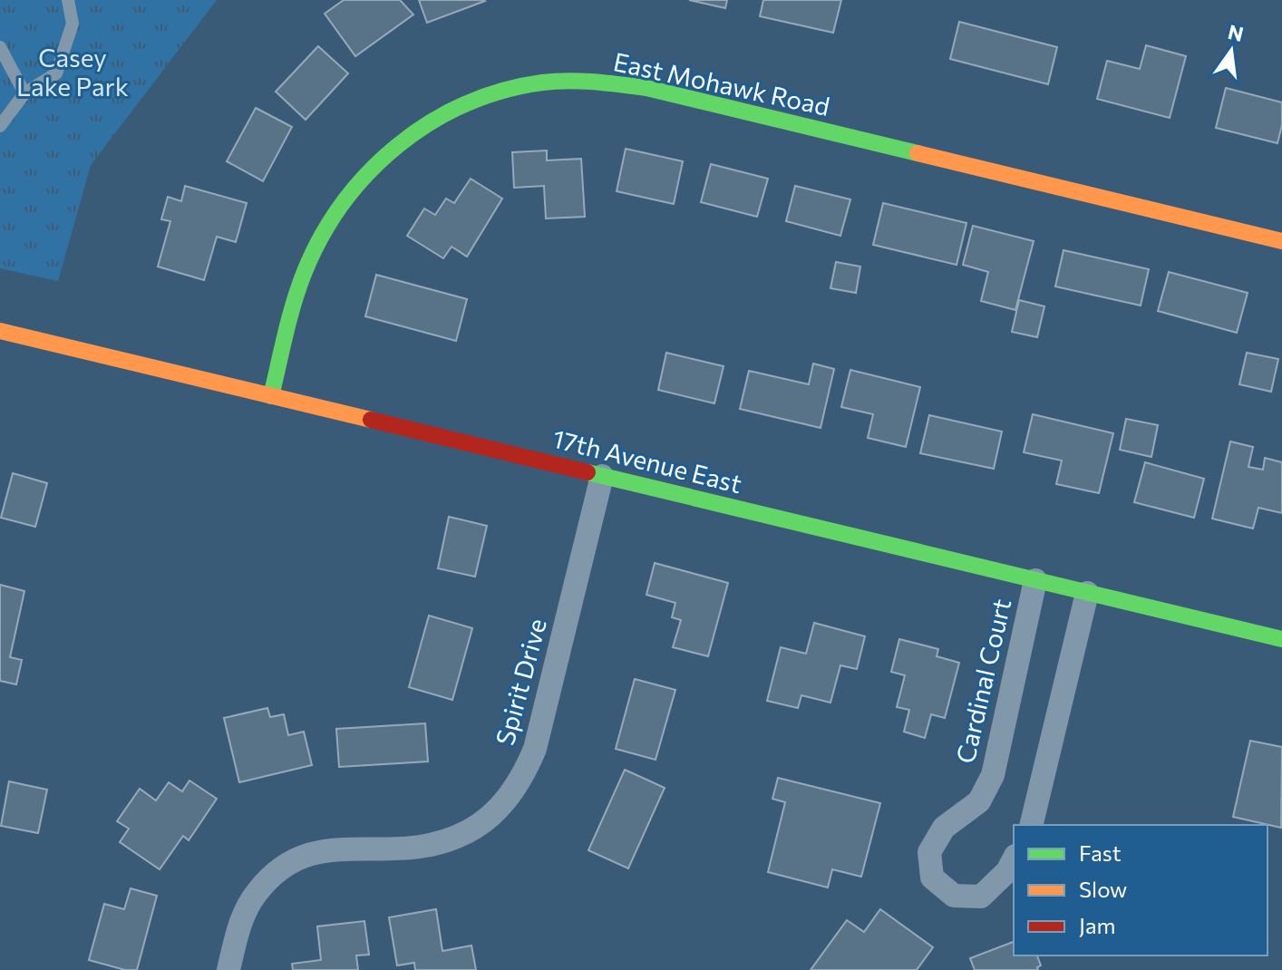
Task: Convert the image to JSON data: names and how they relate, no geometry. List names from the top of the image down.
{
  "streets": {
    "street": [
      "East Mohawk Road",
      "17th Avenue East",
      "Cardinal Court",
      "Spirit Drive"
    ]
  },
  "crossings": [
    ["East Mohawk Road", "17th Avenue East"],
    ["17th Avenue East", "Cardinal Court"],
    ["17th Avenue East", "Spirit Drive"]
  ],
  "parks": ["Casey Lake Park"],
  "legend": ["Fast", "Slow", "Jam"],
  "north": "top"
}
